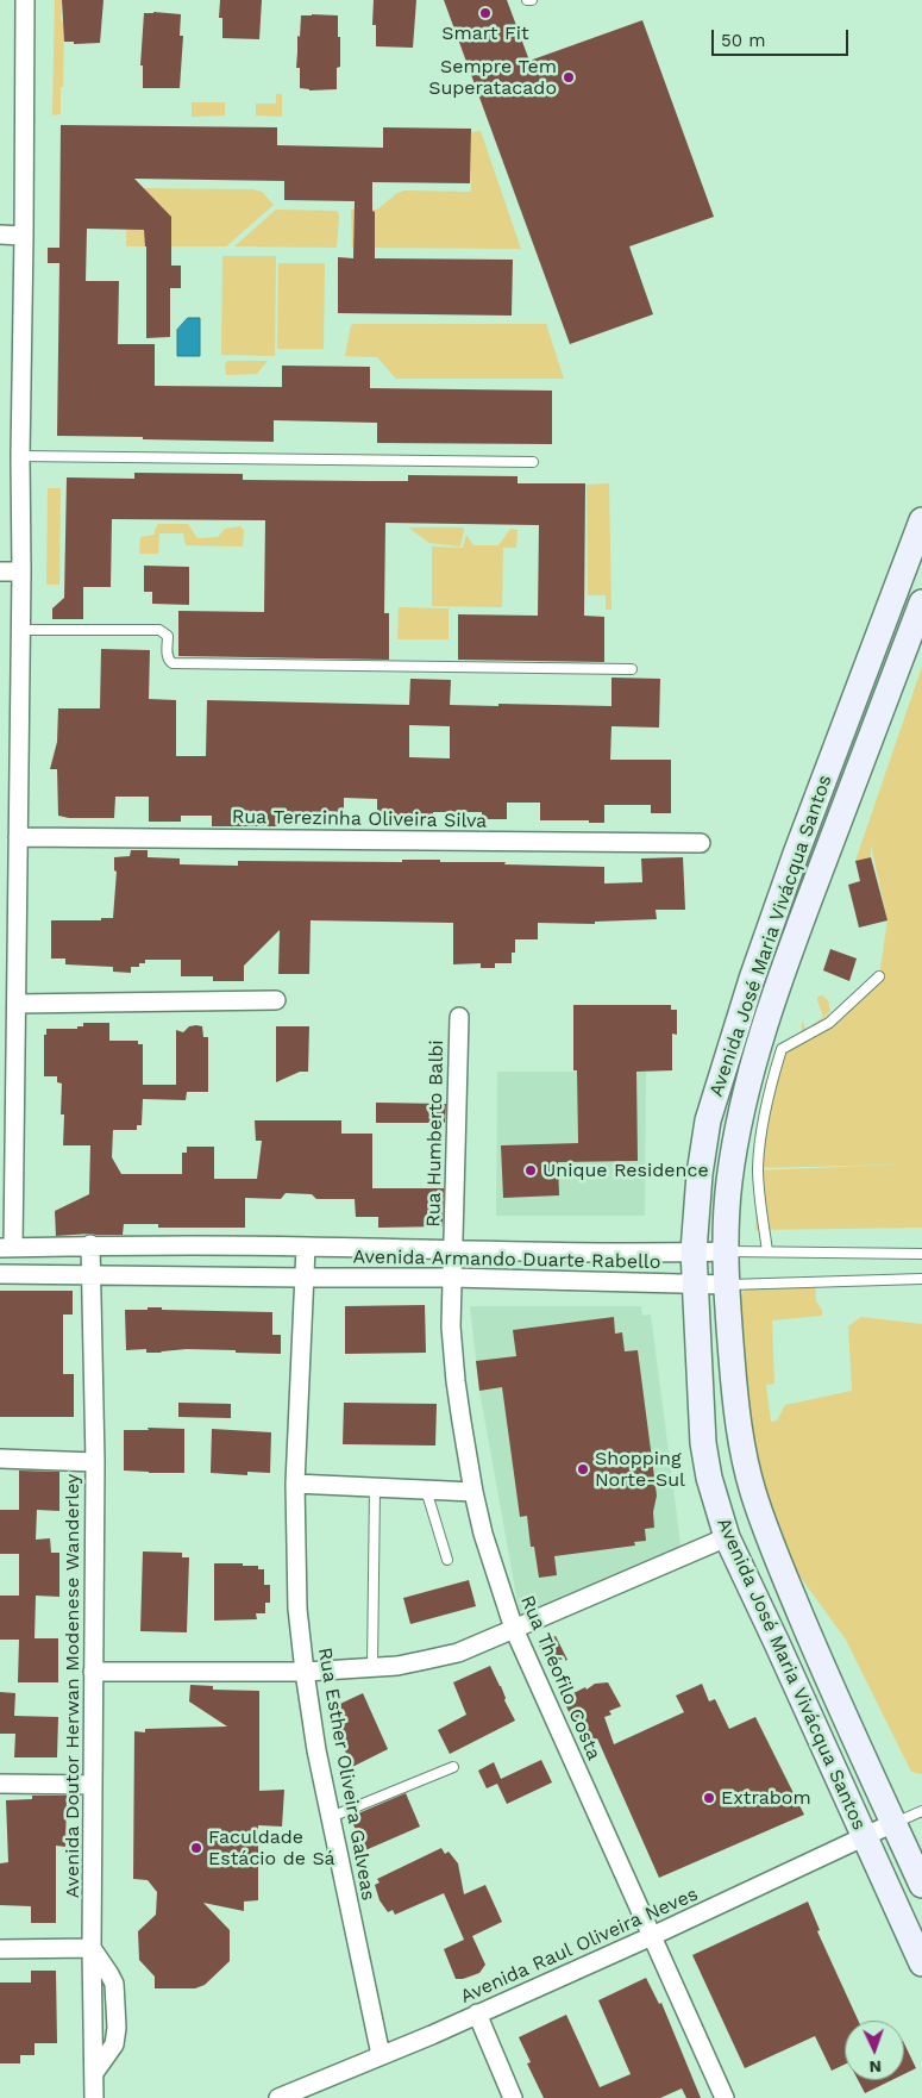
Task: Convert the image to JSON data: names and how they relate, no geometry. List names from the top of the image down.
{
  "streets": {
    "main road": ["Avenida José Maria Vivácqua Santos"],
    "street": [
      "Rua Terezinha Oliveira Silva",
      "Rua Humberto Balbi",
      "Avenida Armando Duarte Rabello",
      "Rua Théofilo Costa",
      "Avenida Doutor Herwan Modenese Wanderley",
      "Rua Esther Oliveira Galveas",
      "Avenida Raul Oliveira Neves"
    ]
  },
  "crossings": [
    ["Avenida José Maria Vivácqua Santos", "Avenida Armando Duarte Rabello"],
    ["Avenida José Maria Vivácqua Santos", "Avenida Raul Oliveira Neves"],
    ["Rua Humberto Balbi", "Avenida Armando Duarte Rabello"],
    ["Rua Humberto Balbi", "Rua Théofilo Costa"],
    ["Avenida Armando Duarte Rabello", "Rua Théofilo Costa"],
    ["Avenida Armando Duarte Rabello", "Avenida Doutor Herwan Modenese Wanderley"],
    ["Avenida Armando Duarte Rabello", "Rua Esther Oliveira Galveas"],
    ["Rua Théofilo Costa", "Avenida Raul Oliveira Neves"],
    ["Rua Esther Oliveira Galveas", "Avenida Raul Oliveira Neves"]
  ],
  "places": [
    "Smart Fit",
    "Sempre Tem Superatacado",
    "Unique Residence",
    "Shopping Norte-Sul",
    "Extrabom",
    "Faculdade Estácio de Sá"
  ],
  "scale_bar": "50 m",
  "north": "bottom"
}
